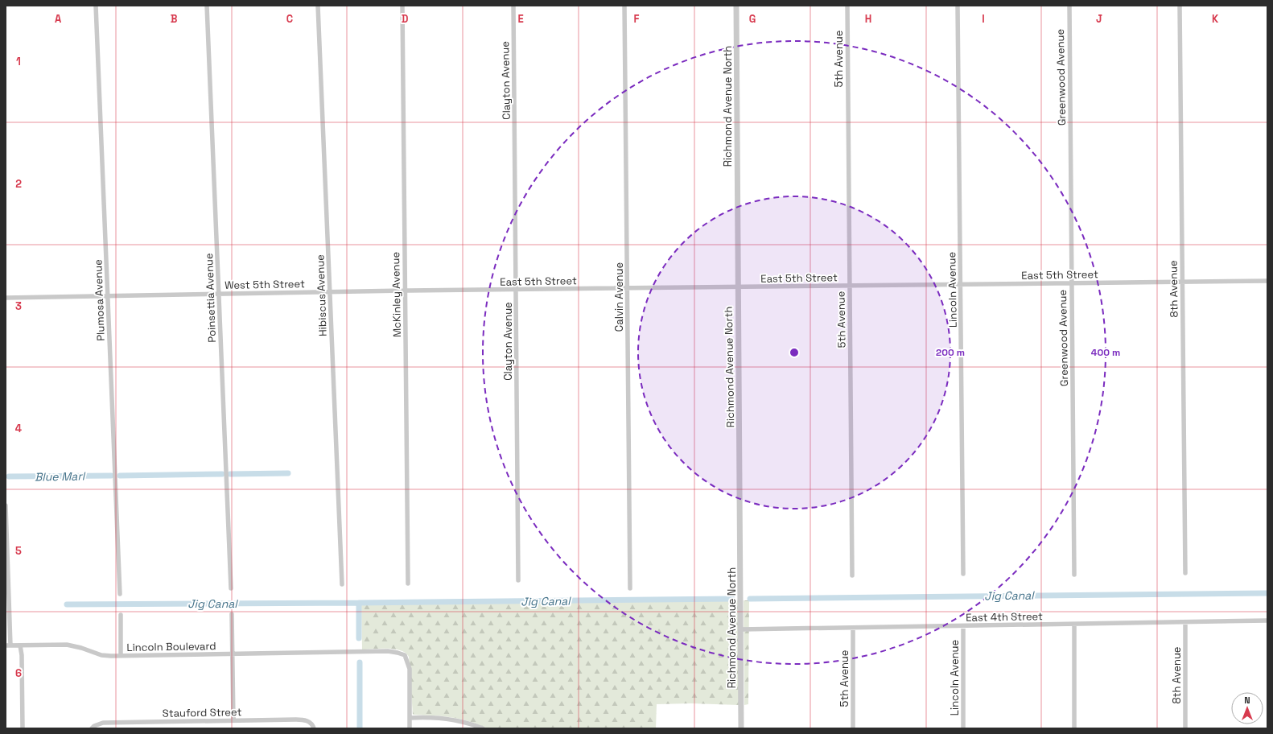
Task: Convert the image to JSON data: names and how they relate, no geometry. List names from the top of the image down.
{
  "streets": {
    "street": [
      "5th Avenue",
      "Greenwood Avenue",
      "Clayton Avenue",
      "Richmond Avenue North",
      "East 5th Street",
      "West 5th Street",
      "8th Avenue",
      "Lincoln Avenue",
      "McKinley Avenue",
      "Hibiscus Avenue",
      "Calvin Avenue",
      "Poinsettia Avenue",
      "Plumosa Avenue",
      "East 4th Street",
      "Lincoln Boulevard",
      "Stauford Street"
    ]
  },
  "crossings": [
    ["5th Avenue", "East 5th Street"],
    ["5th Avenue", "East 4th Street"],
    ["Greenwood Avenue", "East 5th Street"],
    ["Clayton Avenue", "East 5th Street"],
    ["Richmond Avenue North", "East 5th Street"],
    ["Richmond Avenue North", "East 4th Street"],
    ["East 5th Street", "West 5th Street"],
    ["East 5th Street", "8th Avenue"],
    ["East 5th Street", "Lincoln Avenue"],
    ["East 5th Street", "McKinley Avenue"],
    ["East 5th Street", "Hibiscus Avenue"],
    ["East 5th Street", "Calvin Avenue"],
    ["West 5th Street", "Hibiscus Avenue"],
    ["West 5th Street", "Poinsettia Avenue"],
    ["West 5th Street", "Plumosa Avenue"],
    ["8th Avenue", "East 4th Street"],
    ["Lincoln Avenue", "East 4th Street"]
  ],
  "water": ["Blue Marl", "Jig Canal"],
  "north": "top",
  "grid": {
    "columns": [
      "A",
      "B",
      "C",
      "D",
      "E",
      "F",
      "G",
      "H",
      "I",
      "J",
      "K"
    ],
    "rows": [
      "1",
      "2",
      "3",
      "4",
      "5",
      "6"
    ]
  },
  "rings": ["200 m", "400 m"]
}
